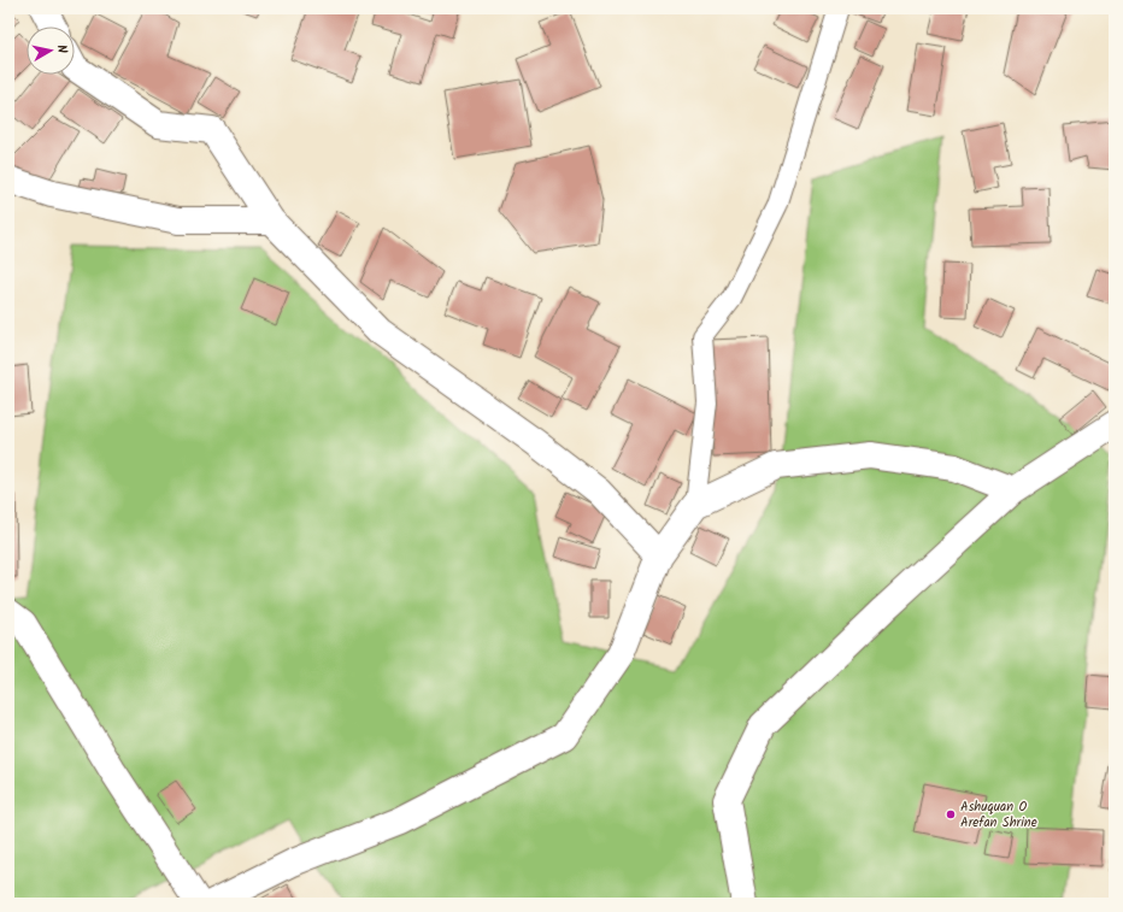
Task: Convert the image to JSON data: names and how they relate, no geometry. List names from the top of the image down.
{
  "places": ["Ashuquan O Arefan Shrine"],
  "north": "right"
}
